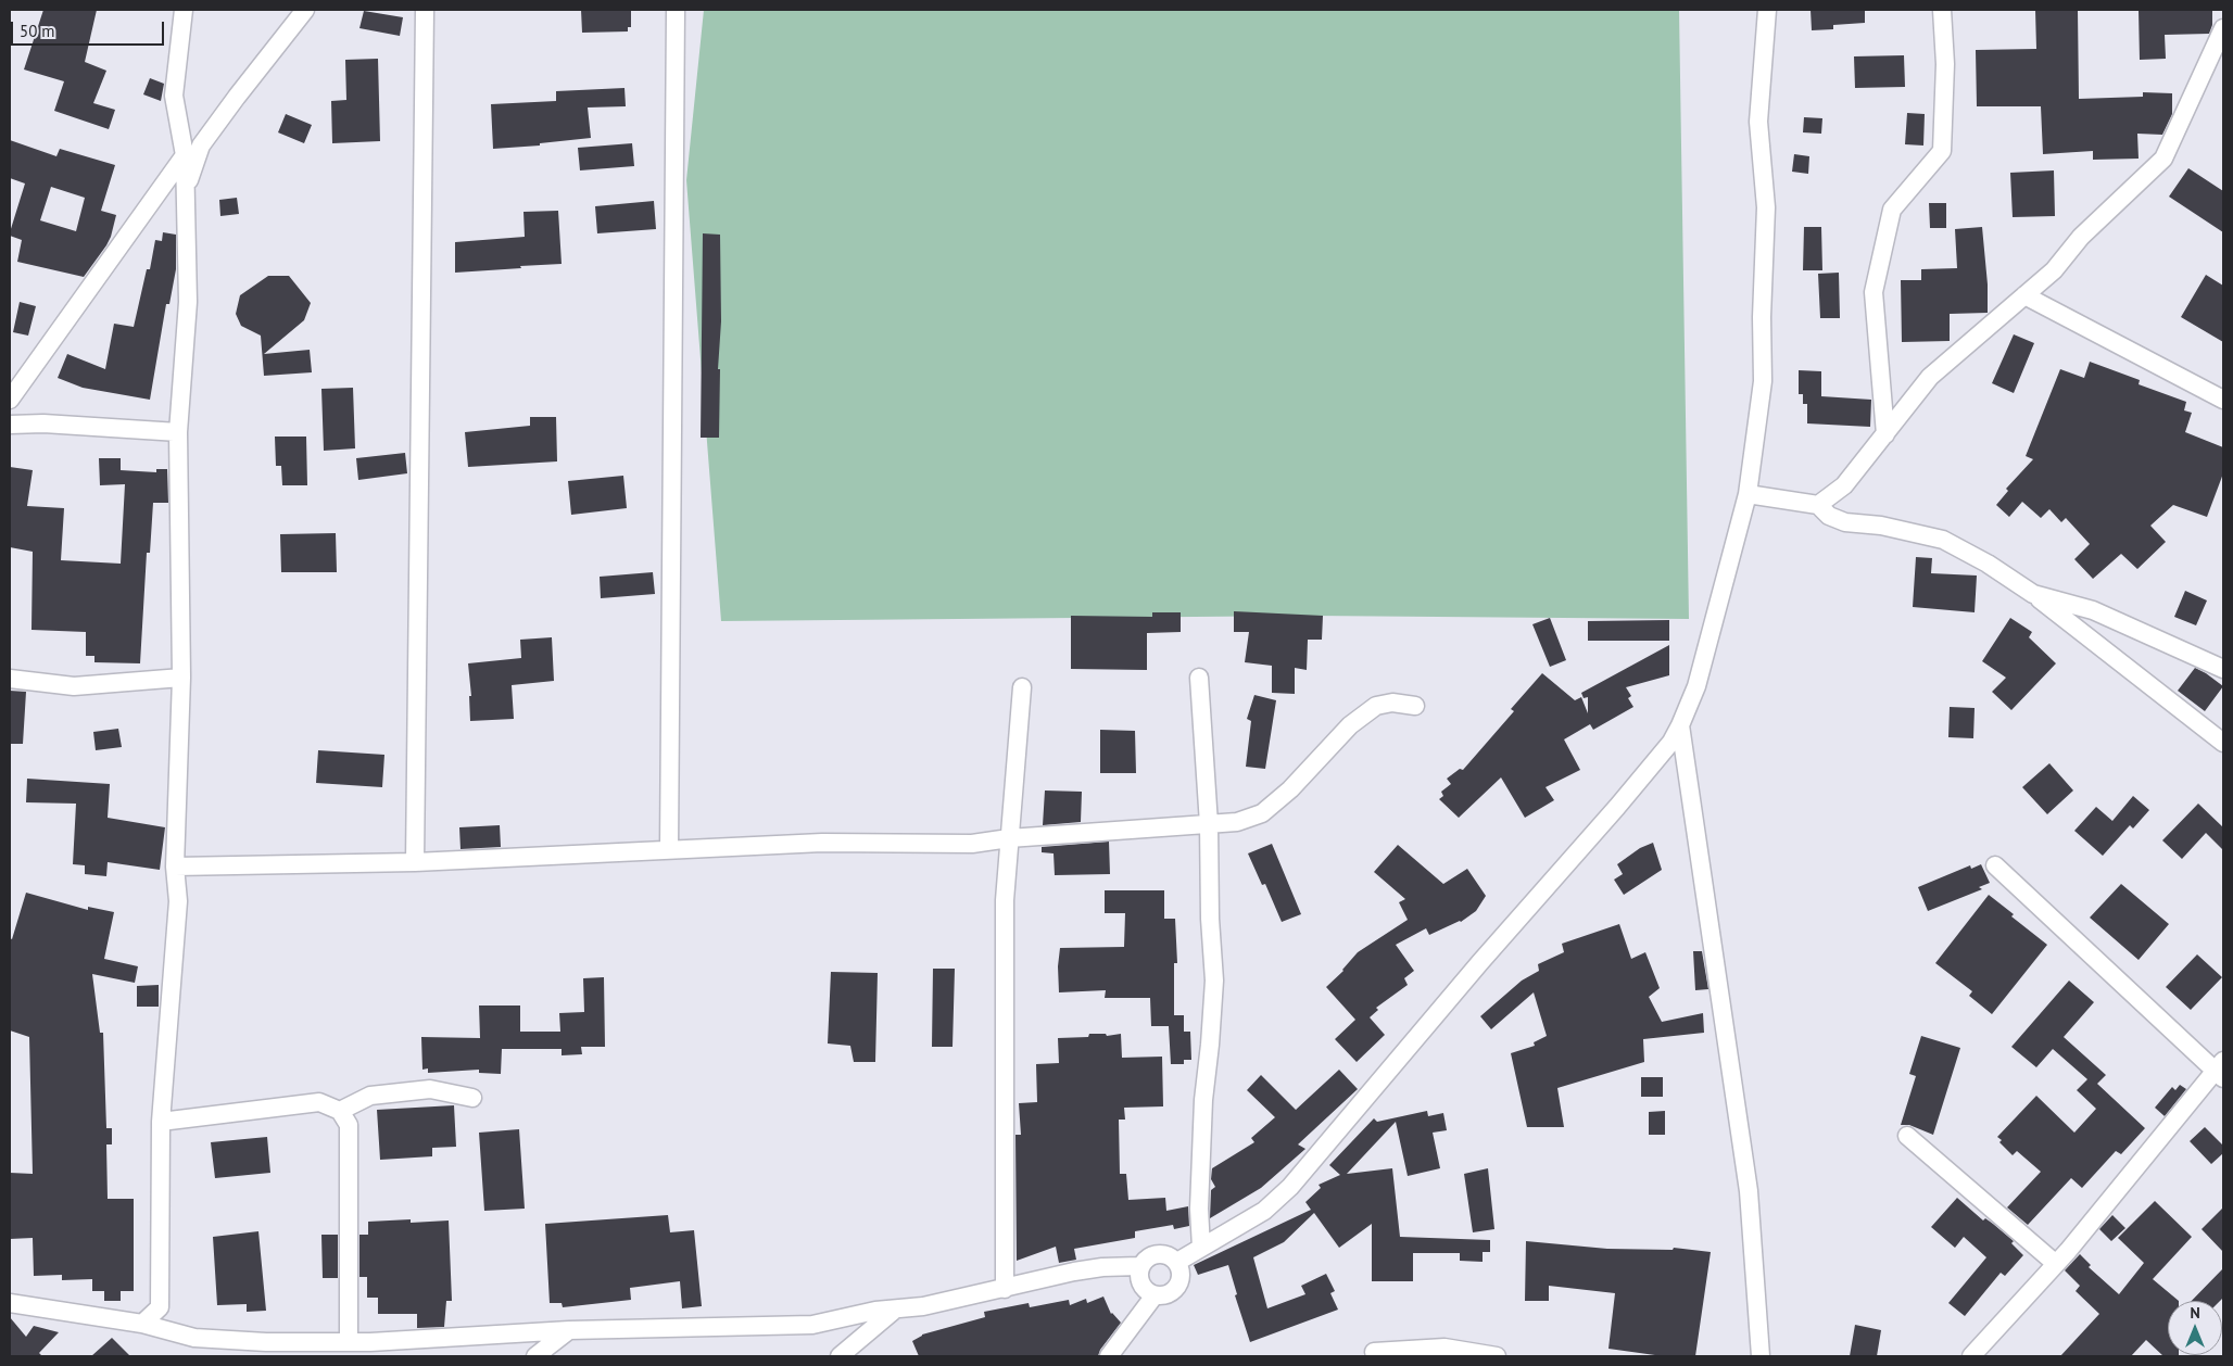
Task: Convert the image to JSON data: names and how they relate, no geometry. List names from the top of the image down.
{
  "scale_bar": "50 m",
  "north": "top"
}
